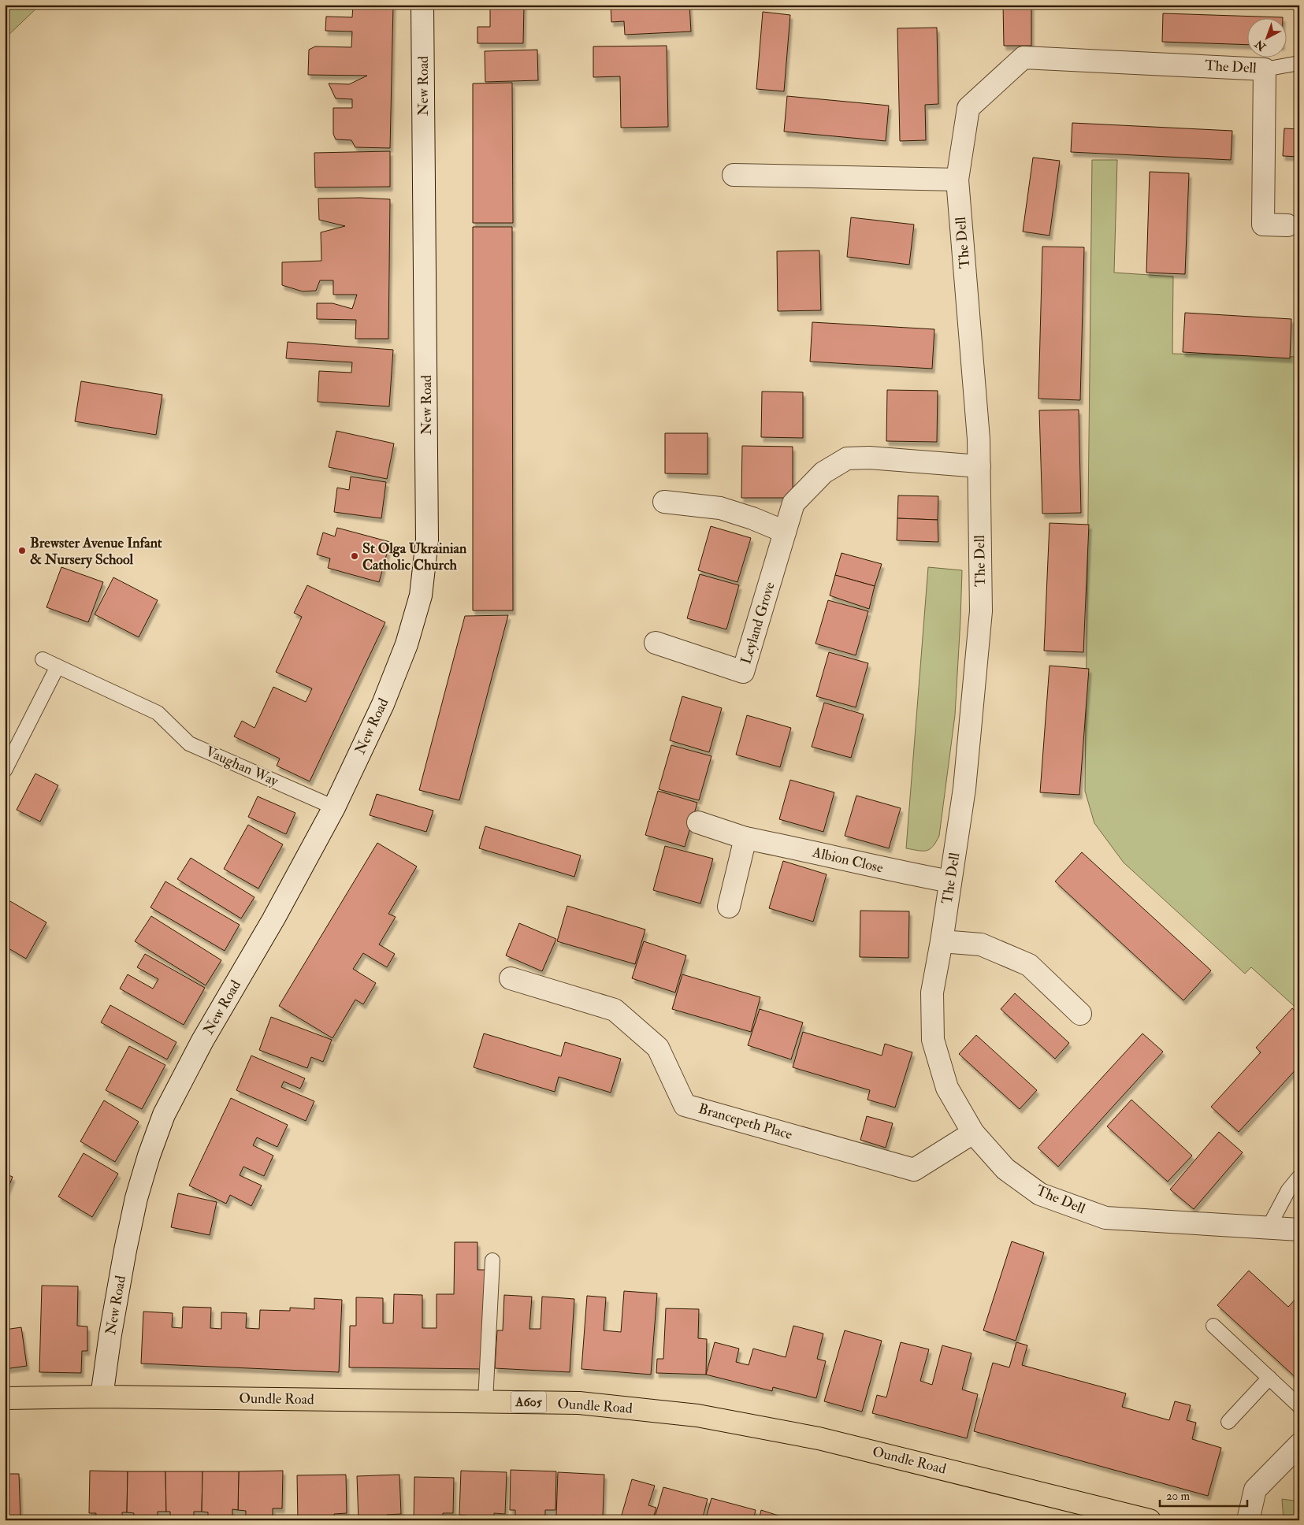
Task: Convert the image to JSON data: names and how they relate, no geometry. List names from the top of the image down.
{
  "streets": {
    "main road": ["Oundle Road", "A605"],
    "street": [
      "The Dell",
      "New Road",
      "Leyland Grove",
      "Albion Close",
      "Brancepeth Place"
    ],
    "lane": ["Vaughan Way"]
  },
  "crossings": [
    ["The Dell", "Leyland Grove"],
    ["The Dell", "Albion Close"],
    ["The Dell", "Brancepeth Place"],
    ["New Road", "Vaughan Way"],
    ["New Road", "Oundle Road"]
  ],
  "places": ["Brewster Avenue Infant & Nursery School", "St Olga Ukrainian Catholic Church"],
  "scale_bar": "20 m",
  "north": "bottom left"
}
